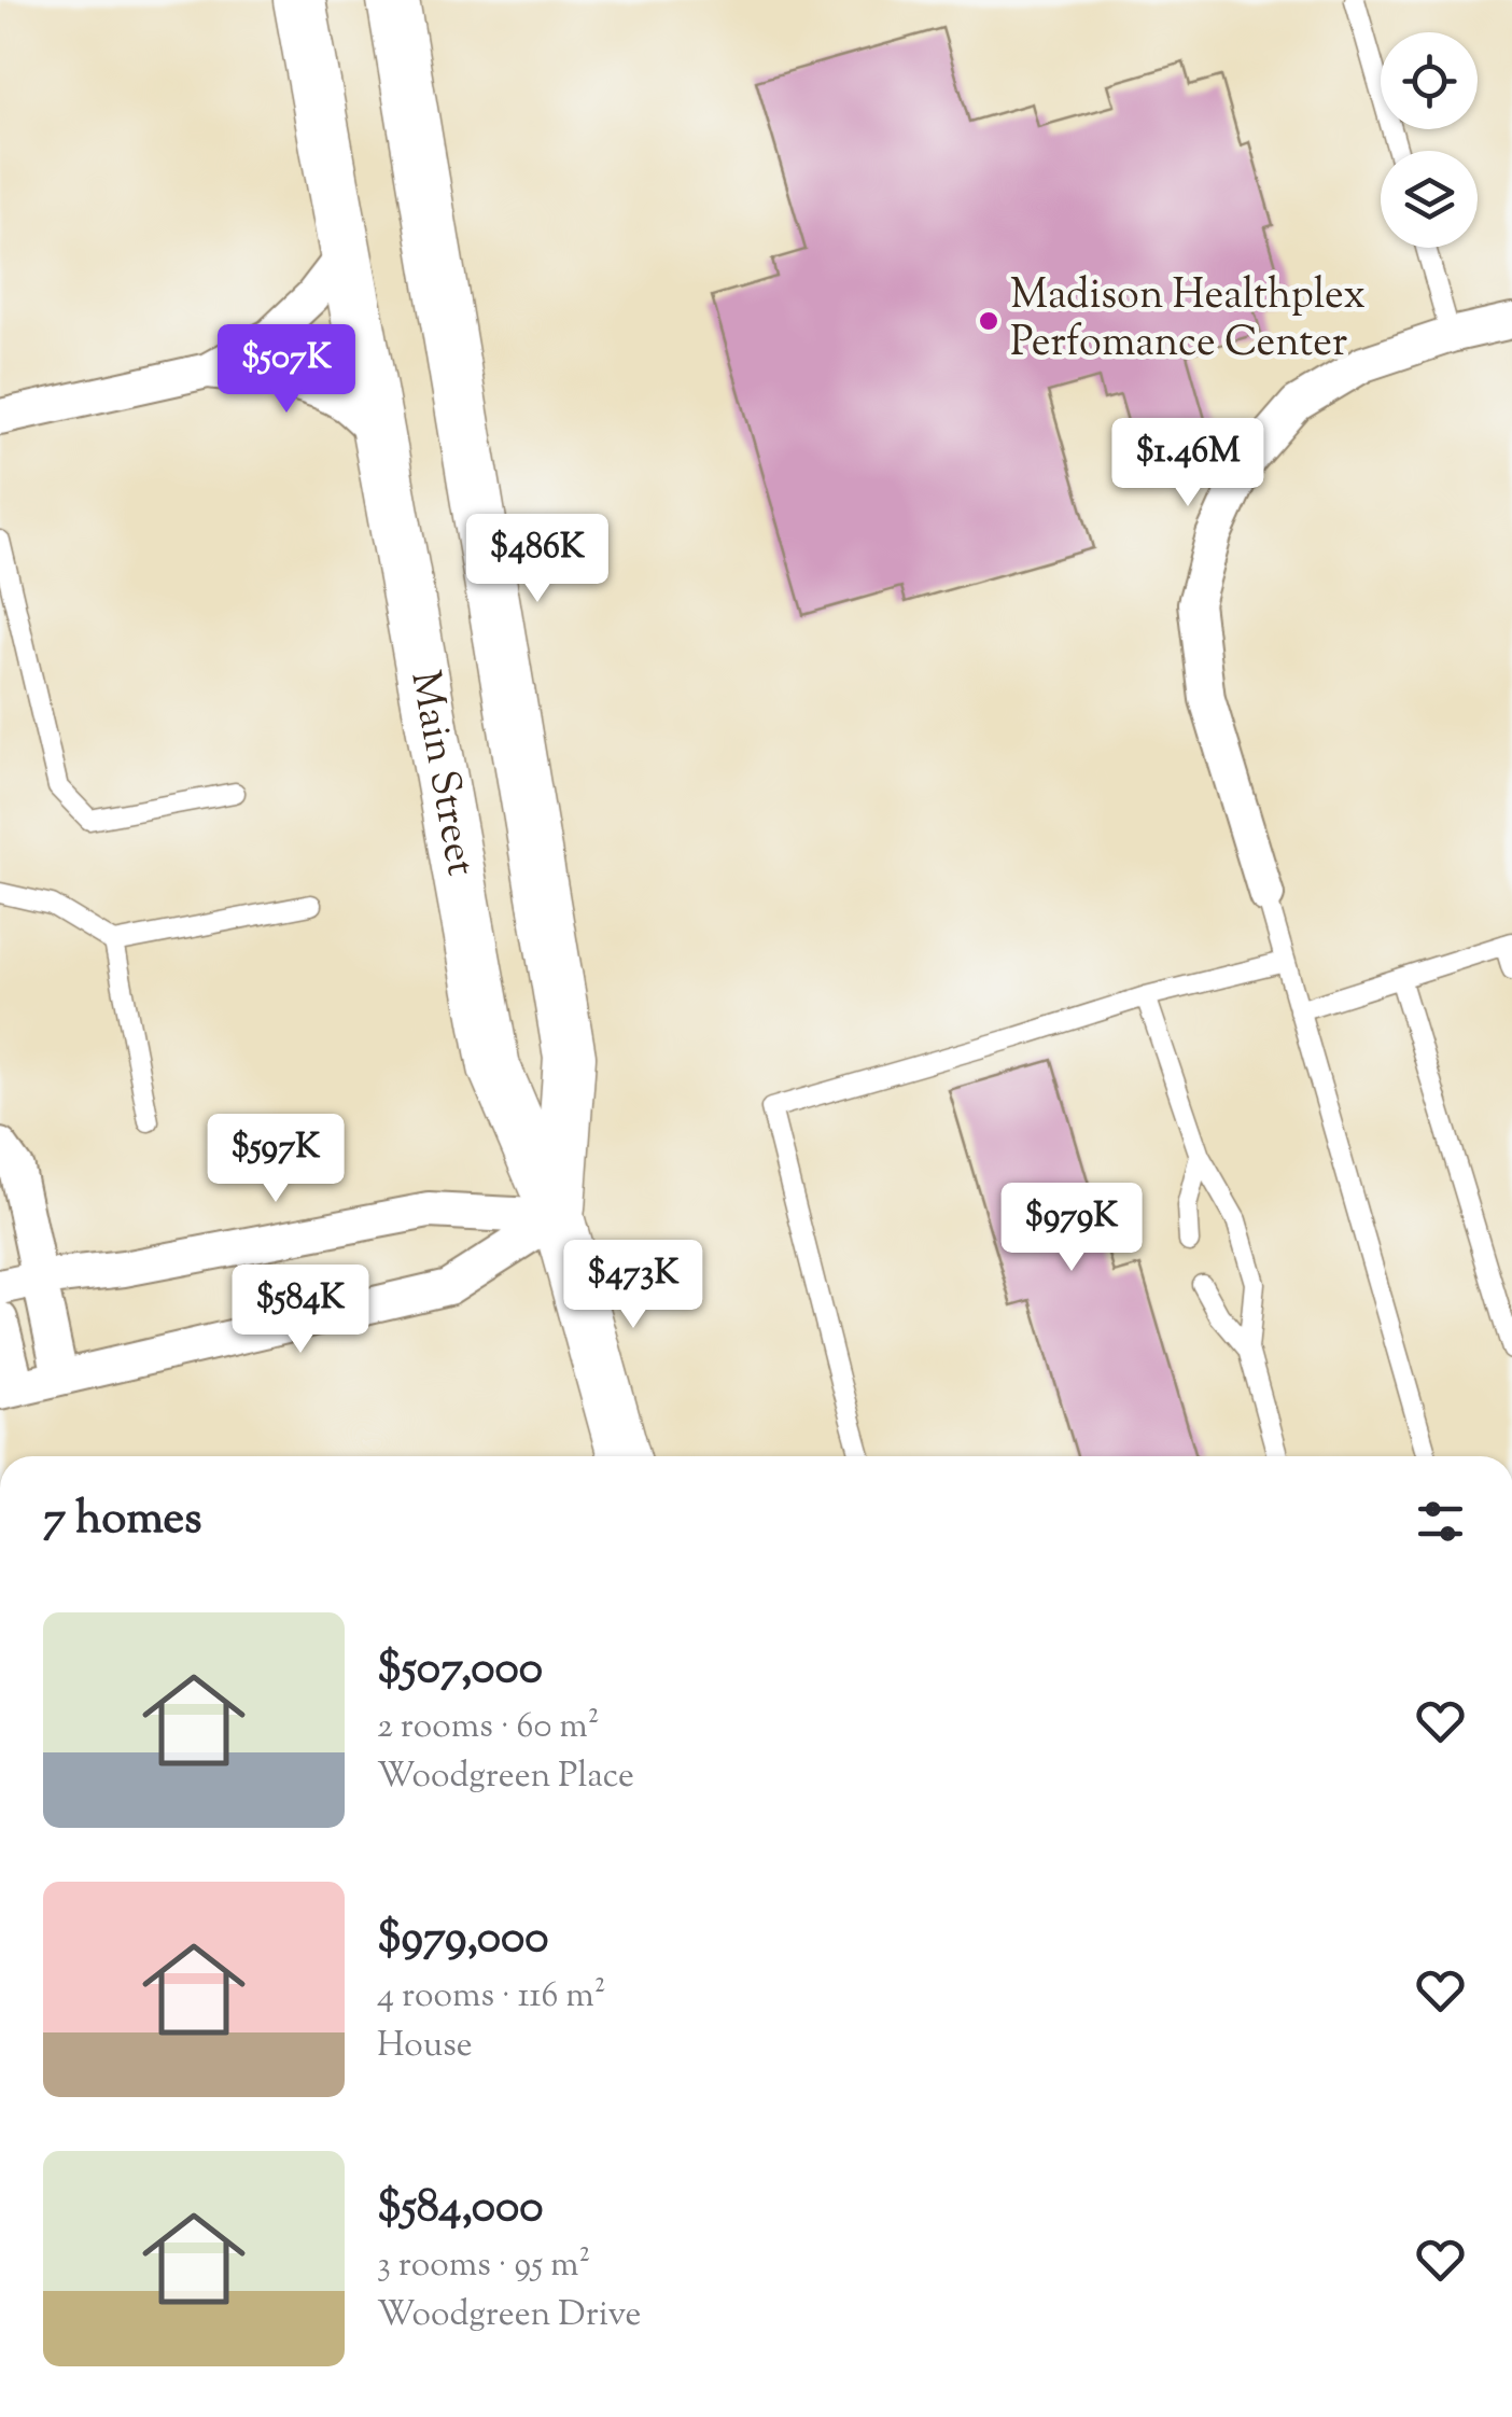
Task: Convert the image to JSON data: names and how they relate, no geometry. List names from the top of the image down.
{
  "streets": {
    "main road": ["Main Street"]
  },
  "places": ["Madison Healthplex Perfomance Center"],
  "page": {
    "price": [
      "$507K",
      "$1.46M",
      "$486K",
      "$597K",
      "$979K",
      "$473K",
      "$584K"
    ],
    "heading": "7 homes",
    "list": [
      {
        "name": "$507,000",
        "note": "2 rooms · 60 m² · Woodgreen Place"
      },
      {
        "name": "$979,000",
        "note": "4 rooms · 116 m² · House"
      },
      {
        "name": "$584,000",
        "note": "3 rooms · 95 m² · Woodgreen Drive"
      }
    ]
  }
}
